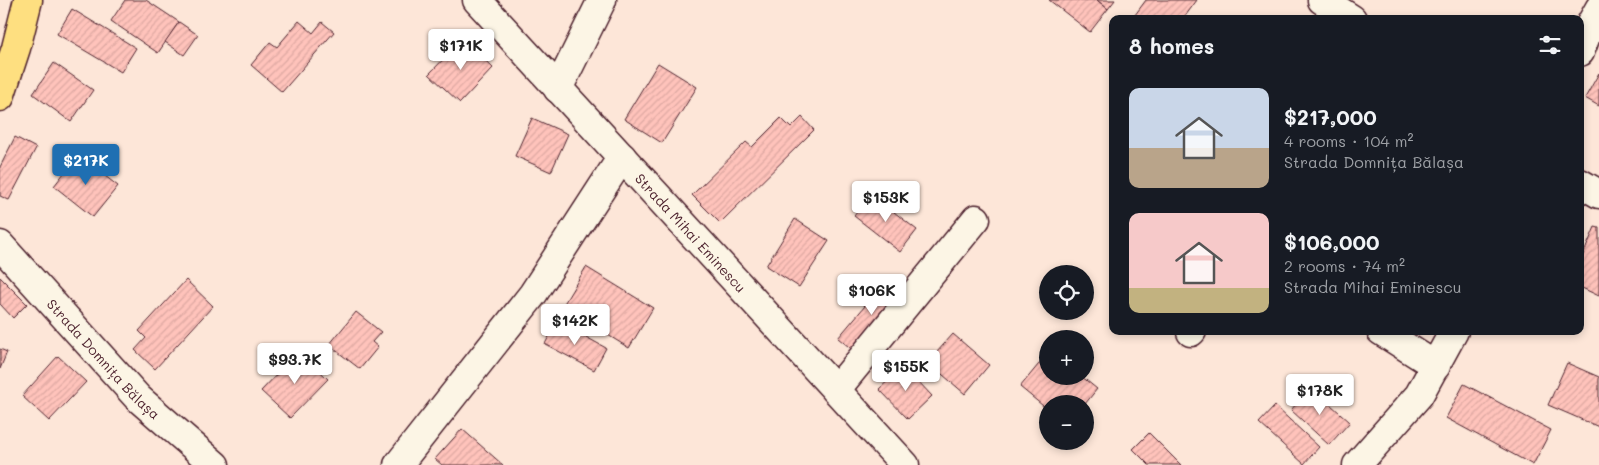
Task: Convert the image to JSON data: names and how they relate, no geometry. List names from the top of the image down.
{
  "streets": {
    "street": ["Strada Mihai Eminescu", "Strada Domnița Bălașa"]
  },
  "page": {
    "heading": "8 homes",
    "price": [
      "$171K",
      "$217K",
      "$153K",
      "$106K",
      "$142K",
      "$93.7K",
      "$155K",
      "$178K"
    ],
    "list": [
      {
        "name": "$217,000",
        "note": "4 rooms · 104 m² · Strada Domnița Bălașa"
      },
      {
        "name": "$106,000",
        "note": "2 rooms · 74 m² · Strada Mihai Eminescu"
      }
    ],
    "map_buttons": ["+", "−"]
  }
}
